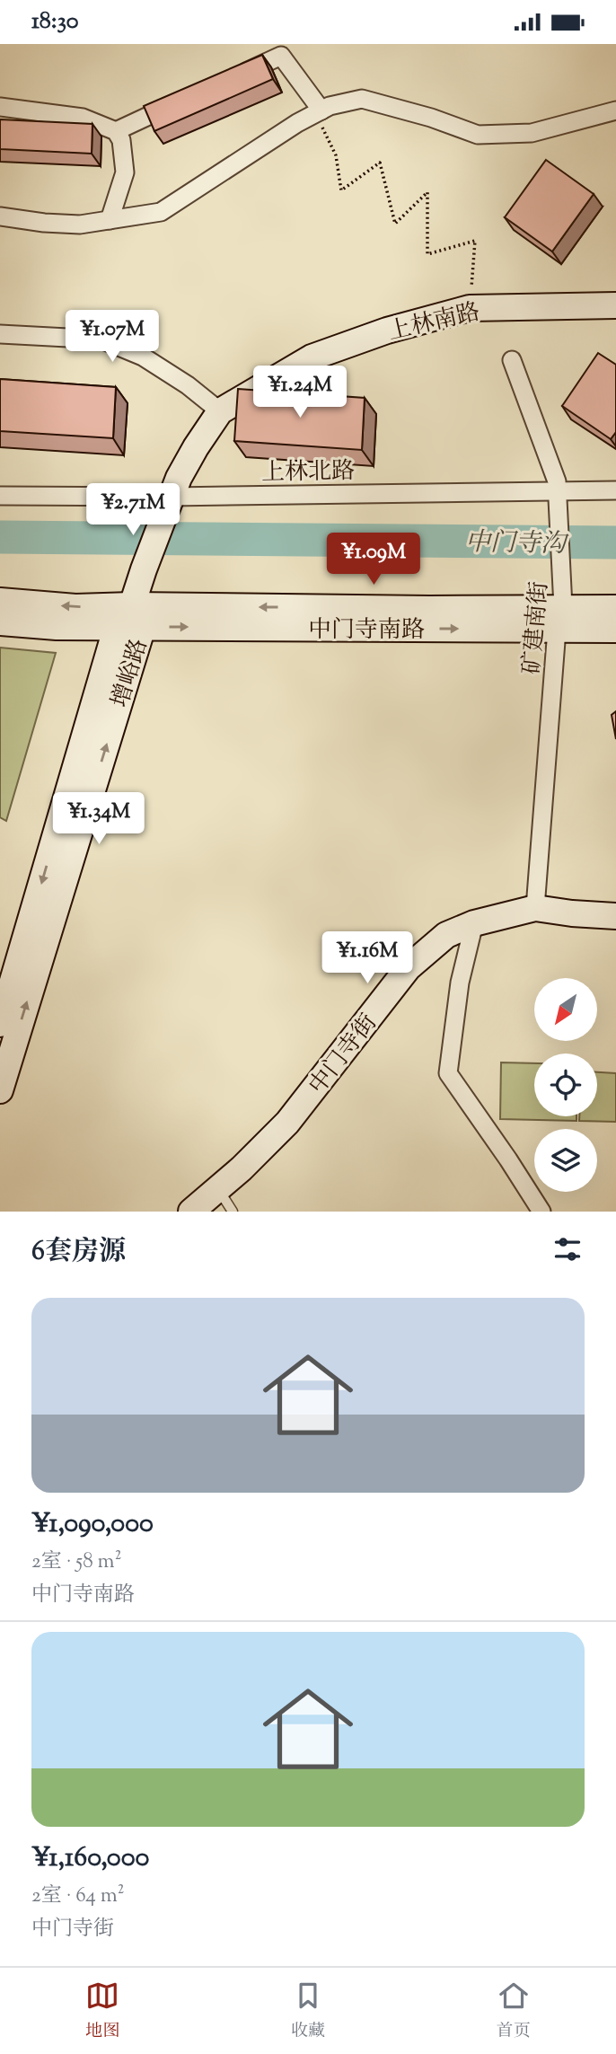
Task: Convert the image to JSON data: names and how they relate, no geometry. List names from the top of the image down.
{
  "streets": {
    "street": [
      "上林南路",
      "上林北路",
      "矿建南街",
      "中门寺南路",
      "增峪路",
      "中门寺街"
    ]
  },
  "crossings": [
    ["上林南路", "上林北路"],
    ["上林南路", "中门寺南路"],
    ["上林南路", "增峪路"],
    ["上林北路", "矿建南街"],
    ["矿建南街", "中门寺南路"],
    ["矿建南街", "中门寺街"],
    ["中门寺南路", "增峪路"]
  ],
  "water": ["中门寺沟"],
  "north": "bottom left",
  "page": {
    "status": "18:30",
    "price": [
      "¥1.07M",
      "¥1.24M",
      "¥2.71M",
      "¥1.09M",
      "¥1.34M",
      "¥1.16M"
    ],
    "heading": "6套房源",
    "list": [
      {
        "name": "¥1,090,000",
        "note": "2室 · 58 m² · 中门寺南路"
      },
      {
        "name": "¥1,160,000",
        "note": "2室 · 64 m² · 中门寺街"
      }
    ],
    "tabs": ["地图", "收藏", "首页"]
  }
}
